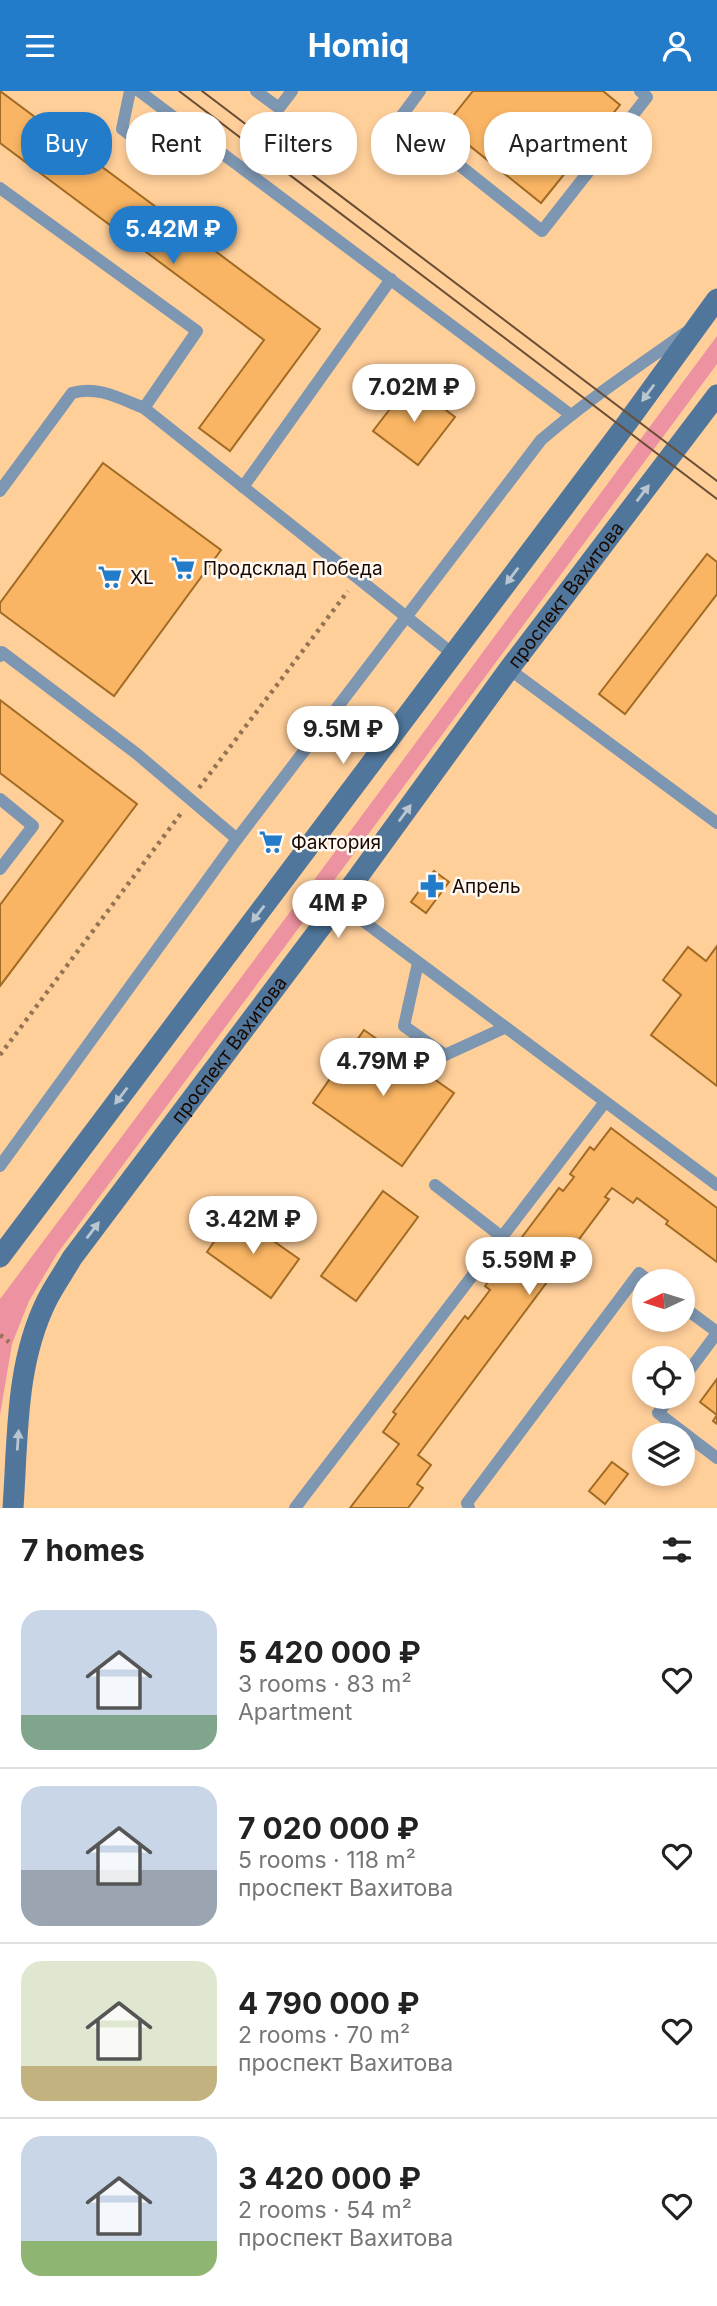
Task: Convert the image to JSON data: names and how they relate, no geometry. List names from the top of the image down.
{
  "streets": {
    "main road": ["проспект Вахитова"]
  },
  "places": {
    "supermarket": ["Продсклад Победа", "XL", "Фактория"],
    "pharmacy": ["Апрель"]
  },
  "north": "left",
  "page": {
    "header": "Homiq",
    "chip": [
      "Buy",
      "Rent",
      "Filters",
      "New",
      "Apartment"
    ],
    "price": [
      "5.42M ₽",
      "7.02M ₽",
      "9.5M ₽",
      "4M ₽",
      "4.79M ₽",
      "3.42M ₽",
      "5.59M ₽"
    ],
    "heading": "7 homes",
    "list": [
      {
        "name": "5 420 000 ₽",
        "note": "3 rooms · 83 m² · Apartment"
      },
      {
        "name": "7 020 000 ₽",
        "note": "5 rooms · 118 m² · проспект Вахитова"
      },
      {
        "name": "4 790 000 ₽",
        "note": "2 rooms · 70 m² · проспект Вахитова"
      },
      {
        "name": "3 420 000 ₽",
        "note": "2 rooms · 54 m² · проспект Вахитова"
      }
    ]
  }
}
